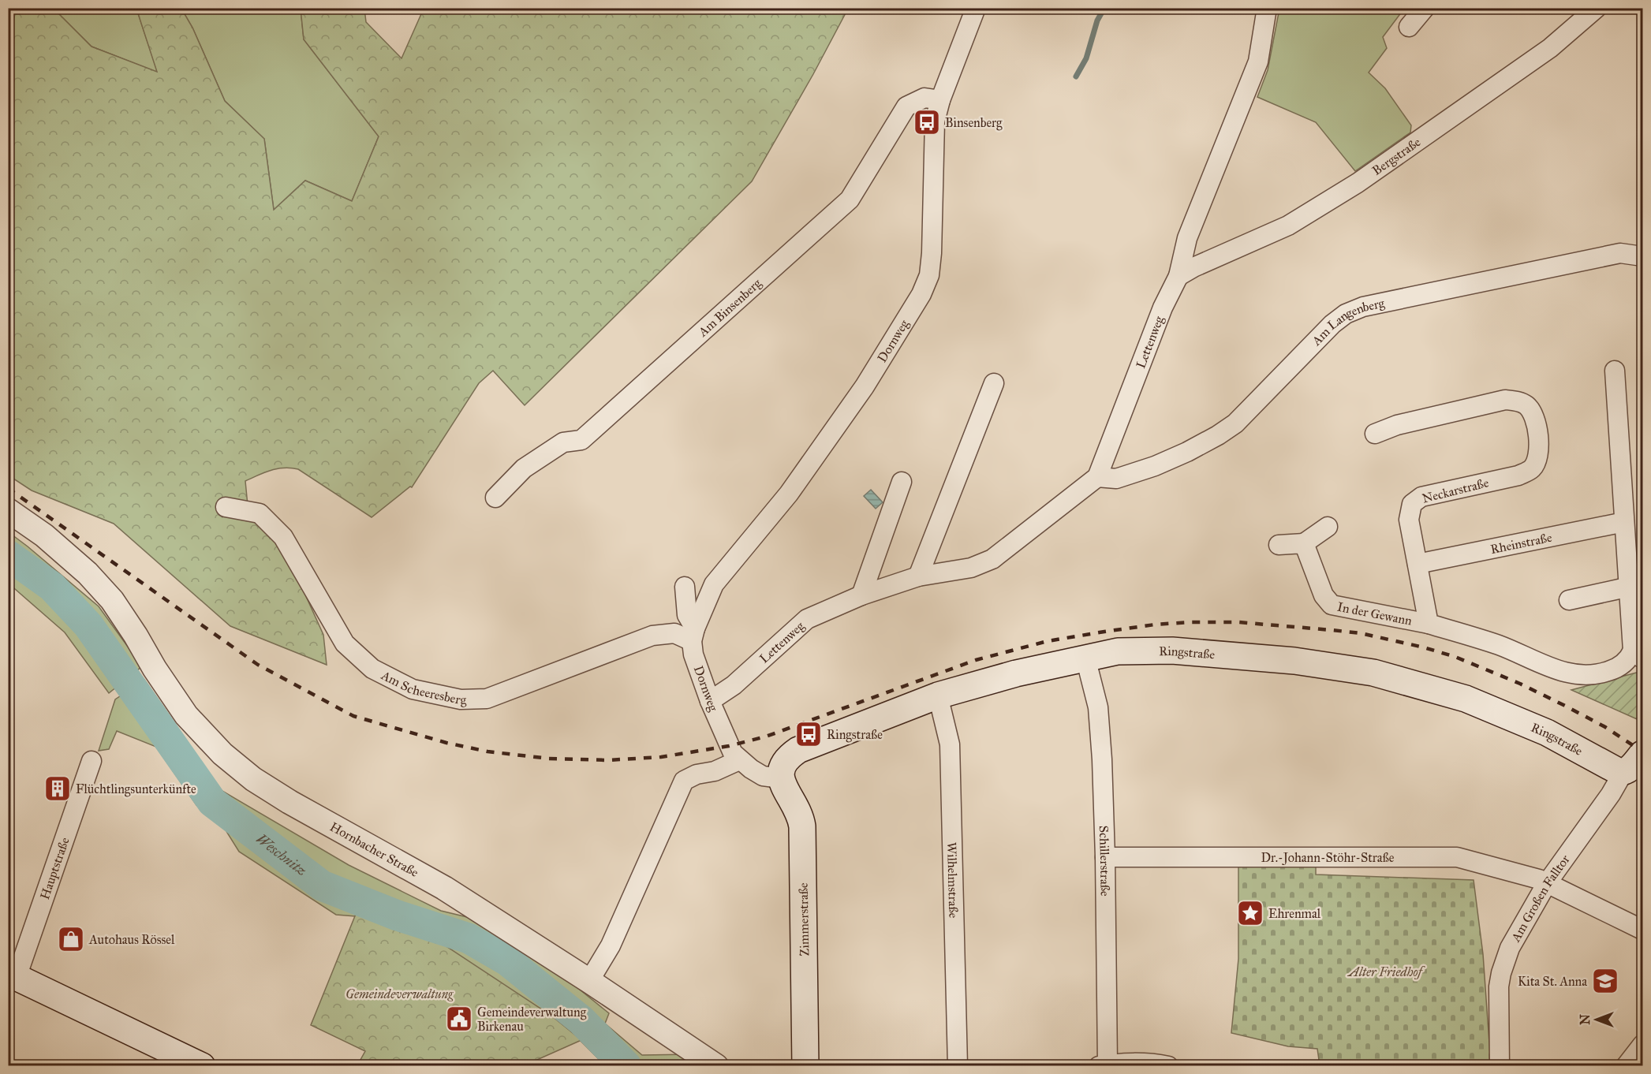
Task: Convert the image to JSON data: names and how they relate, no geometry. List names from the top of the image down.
{
  "streets": {
    "main road": [
      "Ringstraße",
      "Hauptstraße",
      "Am Großen Falltor",
      "Zimmerstraße"
    ],
    "street": [
      "Bergstraße",
      "Am Binsenberg",
      "Am Langenberg",
      "Dornweg",
      "Lettenweg",
      "Neckarstraße",
      "Rheinstraße",
      "In der Gewann",
      "Am Scheeresberg",
      "Hornbacher Straße",
      "Dr.-Johann-Stöhr-Straße",
      "Schillerstraße",
      "Wilhelmstraße"
    ]
  },
  "crossings": [
    ["Bergstraße", "Lettenweg"],
    ["Am Binsenberg", "Dornweg"],
    ["Am Langenberg", "Lettenweg"],
    ["Dornweg", "Lettenweg"],
    ["Dornweg", "Am Scheeresberg"],
    ["Neckarstraße", "Rheinstraße"],
    ["Neckarstraße", "In der Gewann"],
    ["Ringstraße", "Schillerstraße"],
    ["Ringstraße", "Wilhelmstraße"],
    ["Ringstraße", "Am Großen Falltor"],
    ["Ringstraße", "Zimmerstraße"],
    ["Dr.-Johann-Stöhr-Straße", "Schillerstraße"],
    ["Dr.-Johann-Stöhr-Straße", "Am Großen Falltor"]
  ],
  "water": ["Weschnitz"],
  "parks": ["Alter Friedhof", "Gemeindeverwaltung"],
  "places": {
    "bus stop": ["Binsenberg", "Ringstraße"],
    "building": ["Flüchtlingsunterkünfte"],
    "place": ["Ehrenmal"],
    "shop": ["Autohaus Rössel"],
    "school or university": ["Kita St. Anna"],
    "public building": ["Gemeindeverwaltung Birkenau"]
  },
  "north": "left"
}
